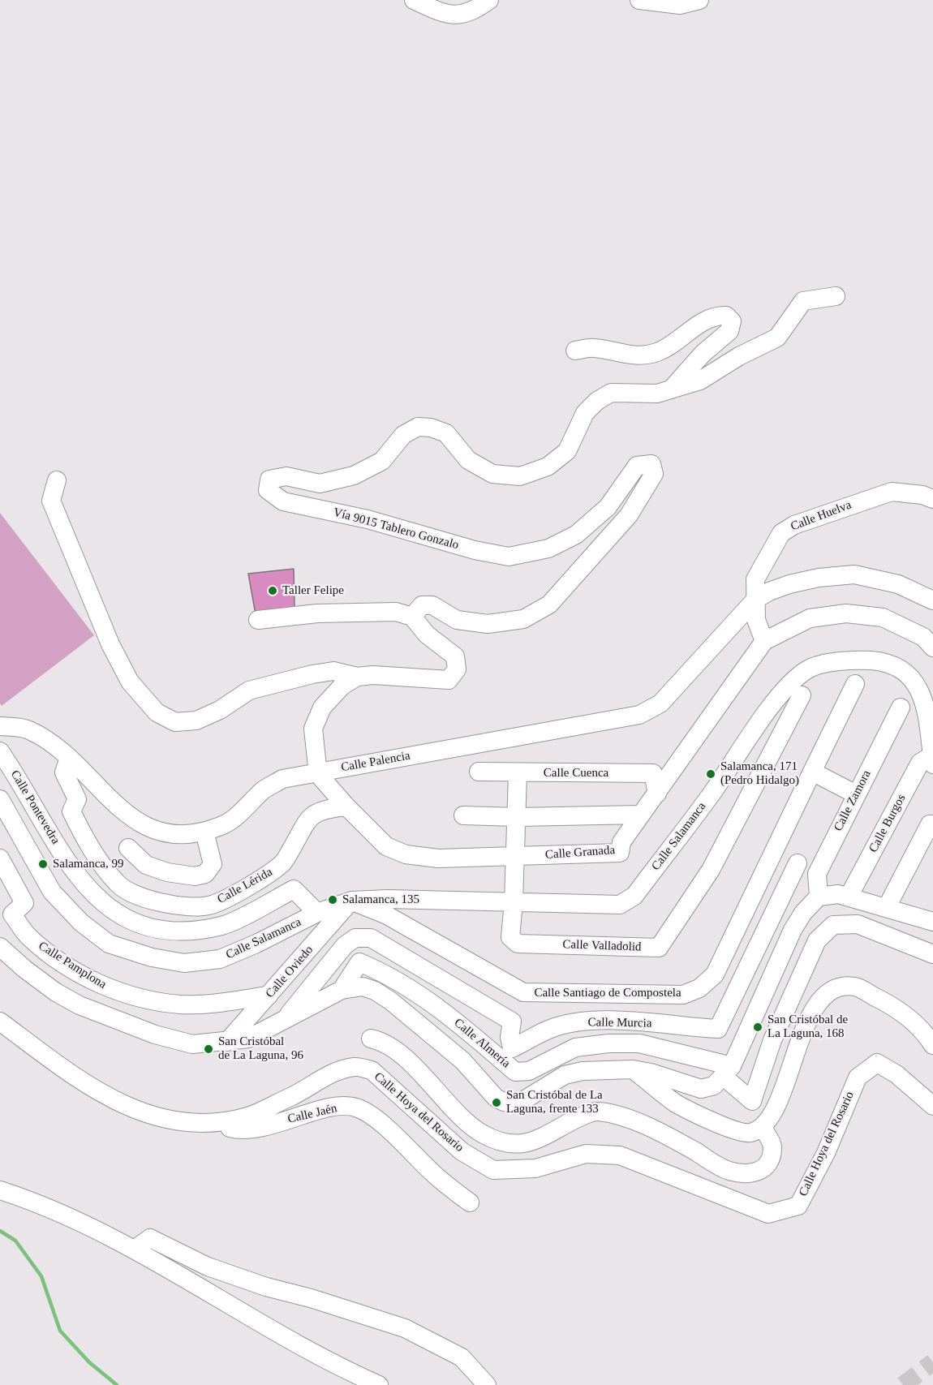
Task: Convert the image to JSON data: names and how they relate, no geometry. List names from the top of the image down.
{
  "streets": {
    "street": [
      "Calle Huelva",
      "Vía 9015 Tablero Gonzalo",
      "Calle Palencia",
      "Calle Cuenca",
      "Calle Zamora",
      "Calle Pontevedra",
      "Calle Burgos",
      "Calle Salamanca",
      "Calle Granada",
      "Calle Lérida",
      "Calle Valladolid",
      "Calle Pamplona",
      "Calle Oviedo",
      "Calle Santiago de Compostela",
      "Calle Murcia",
      "Calle Almería",
      "Calle Hoya del Rosario",
      "Calle Jaén"
    ]
  },
  "crossings": [
    ["Calle Huelva", "Calle Palencia"],
    ["Calle Palencia", "Calle Granada"],
    ["Calle Palencia", "Calle Lérida"],
    ["Calle Cuenca", "Calle Granada"],
    ["Calle Cuenca", "Calle Valladolid"],
    ["Calle Pontevedra", "Calle Salamanca"],
    ["Calle Burgos", "Calle Salamanca"],
    ["Calle Salamanca", "Calle Valladolid"],
    ["Calle Salamanca", "Calle Oviedo"],
    ["Calle Salamanca", "Calle Santiago de Compostela"],
    ["Calle Granada", "Calle Lérida"],
    ["Calle Granada", "Calle Valladolid"],
    ["Calle Pamplona", "Calle Oviedo"],
    ["Calle Oviedo", "Calle Santiago de Compostela"],
    ["Calle Hoya del Rosario", "Calle Jaén"]
  ],
  "places": [
    "Taller Felipe",
    "Salamanca, 171 (Pedro Hidalgo)",
    "Salamanca, 99",
    "Salamanca, 135",
    "San Cristóbal de La Laguna, 168",
    "San Cristóbal de La Laguna, 96",
    "San Cristóbal de La Laguna, frente 133"
  ]
}
